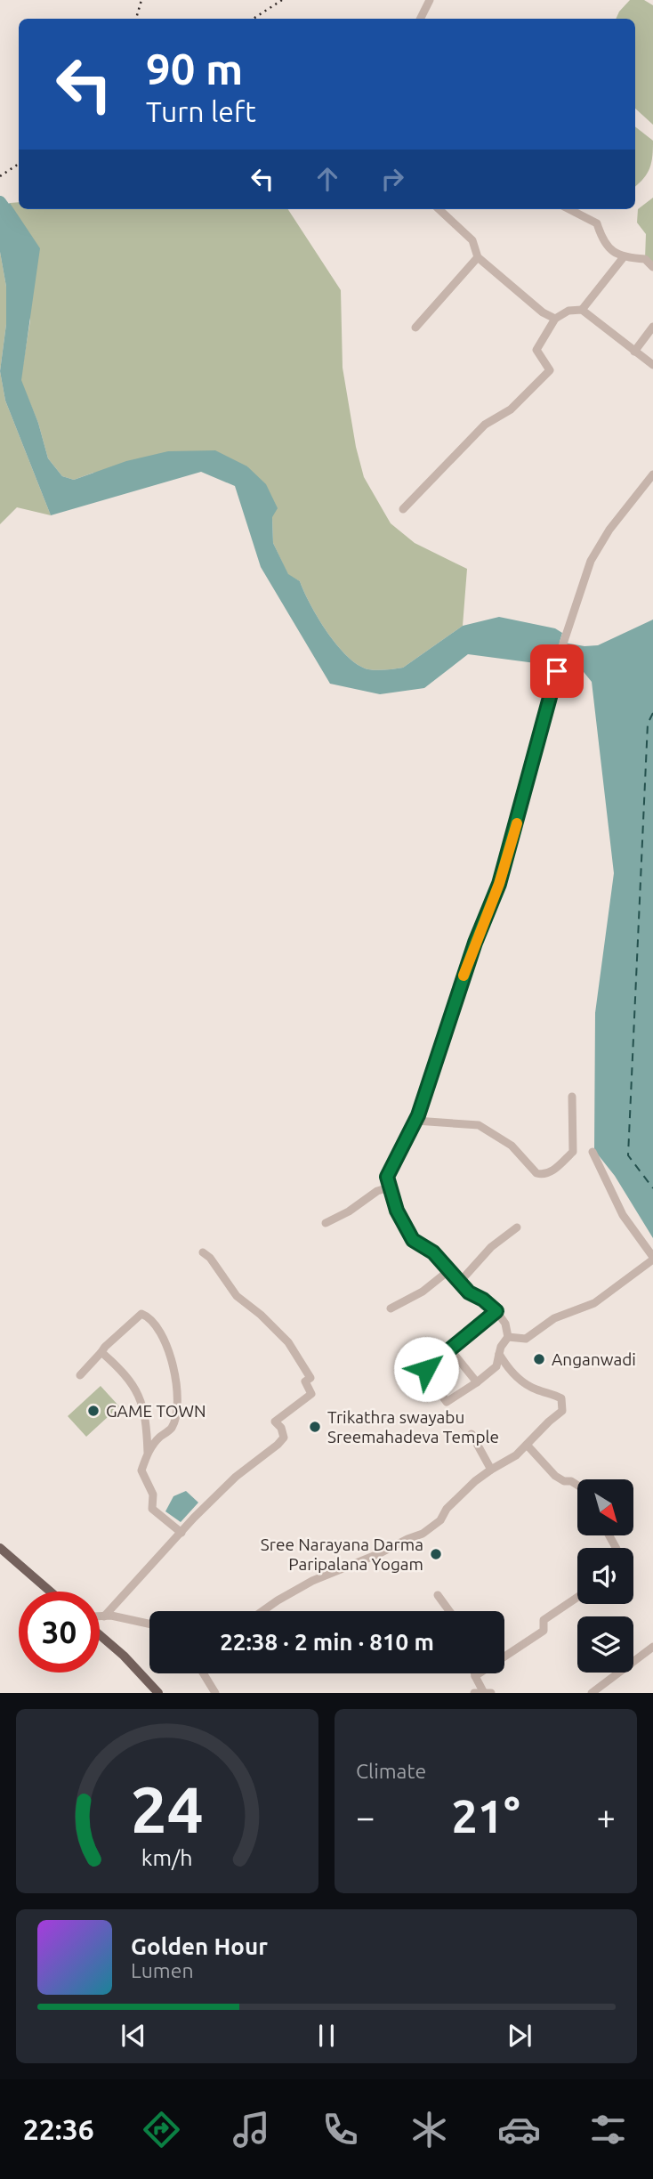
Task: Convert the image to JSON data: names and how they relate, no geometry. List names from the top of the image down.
{
  "places": [
    "Anganwadi",
    "GAME TOWN",
    "Trikathra swayabu Sreemahadeva Temple",
    "Sree Narayana Darma Paripalana Yogam"
  ],
  "north": "bottom right",
  "page": {
    "turn": ["90 m", "Turn left"],
    "limit": "30",
    "trip": "22:38 · 2 min · 810 m",
    "tile": "Climate",
    "heat": ["−", "21°", "+"],
    "song": ["Golden Hour", "Lumen"],
    "tabs": "22:36",
    "gauge": ["24", "km/h"]
  }
}
